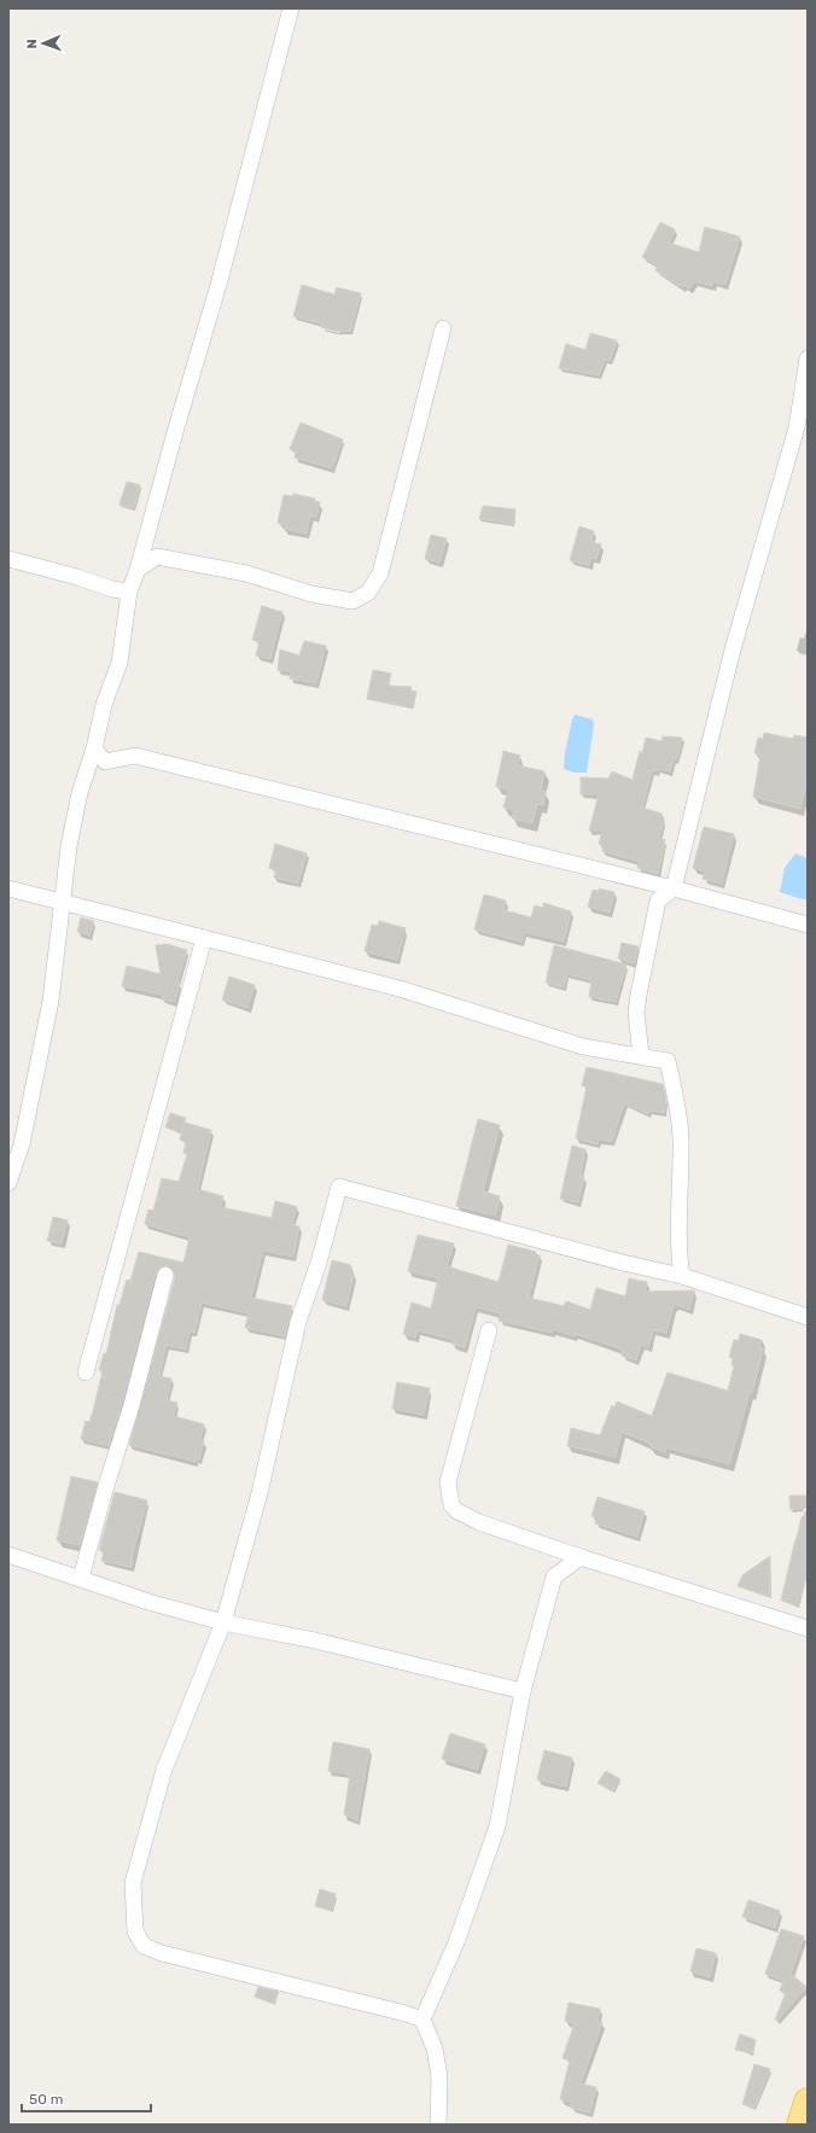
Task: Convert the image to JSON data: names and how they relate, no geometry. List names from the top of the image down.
{
  "scale_bar": "50 m",
  "north": "left"
}
